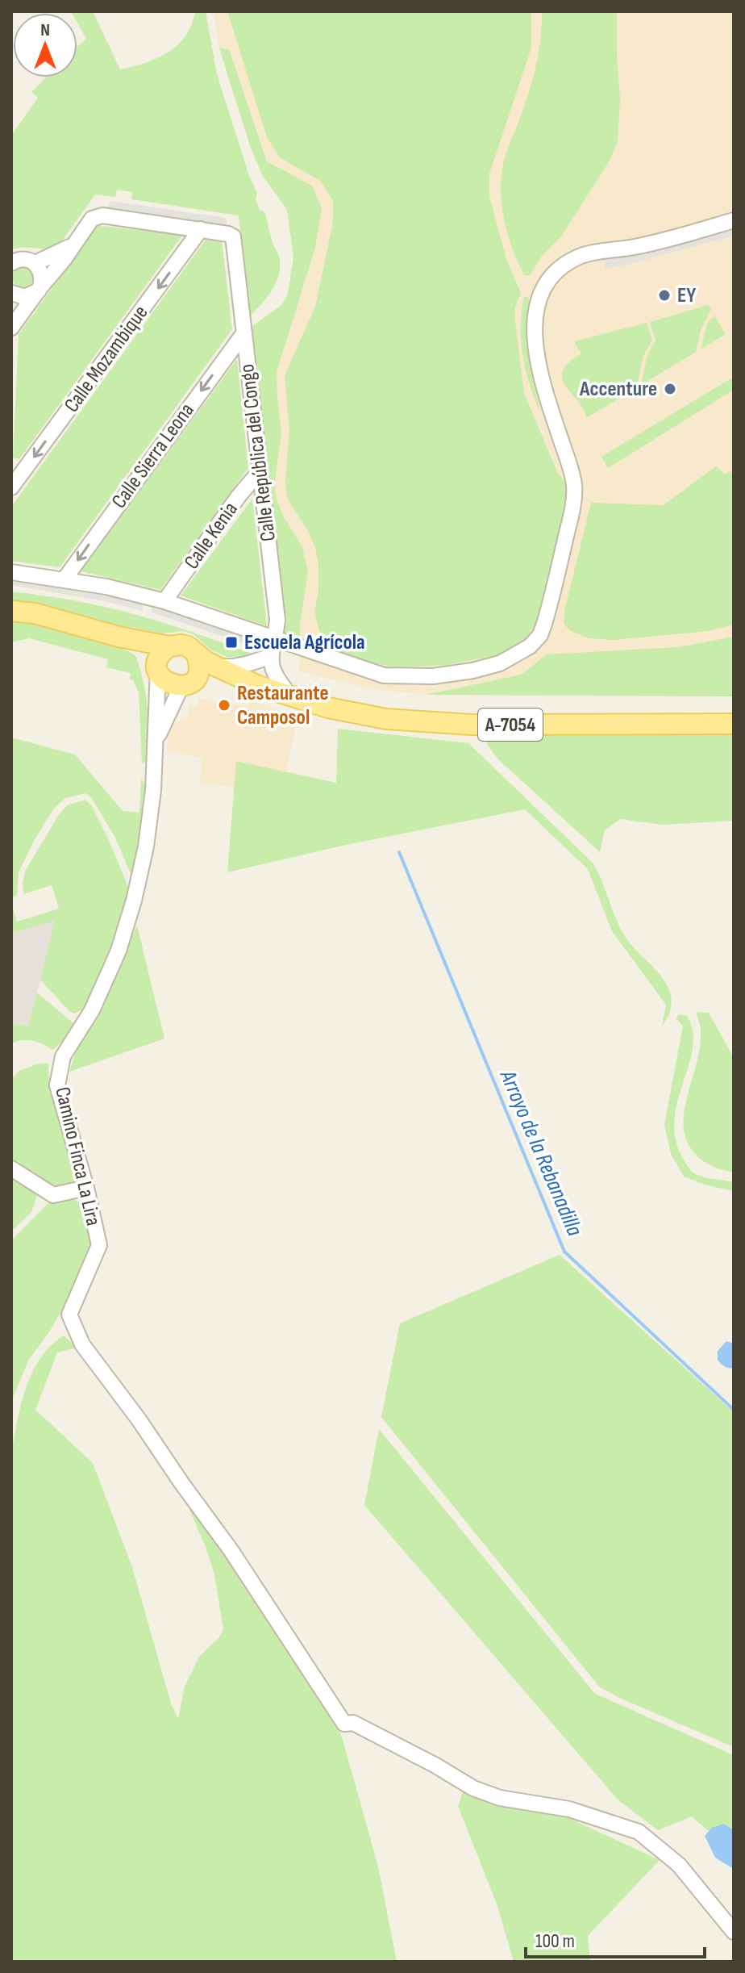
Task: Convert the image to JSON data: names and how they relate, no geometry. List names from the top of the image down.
{
  "streets": {
    "main road": ["A-7054"],
    "street": [
      "Calle Mozambique",
      "Calle República del Congo",
      "Calle Sierra Leona",
      "Calle Kenia",
      "Camino Finca La Lira"
    ]
  },
  "crossings": [
    ["Calle Mozambique", "Calle República del Congo"],
    ["Calle República del Congo", "Calle Sierra Leona"],
    ["Calle República del Congo", "Calle Kenia"],
    ["A-7054", "Camino Finca La Lira"]
  ],
  "one_way": ["Calle Mozambique", "Calle Sierra Leona"],
  "water": ["Arroyo de la Rebanadilla"],
  "places": {
    "other": ["EY", "Accenture", "Restaurante Camposol"],
    "transit": ["Escuela Agrícola"]
  },
  "scale_bar": "100 m",
  "north": "top"
}
